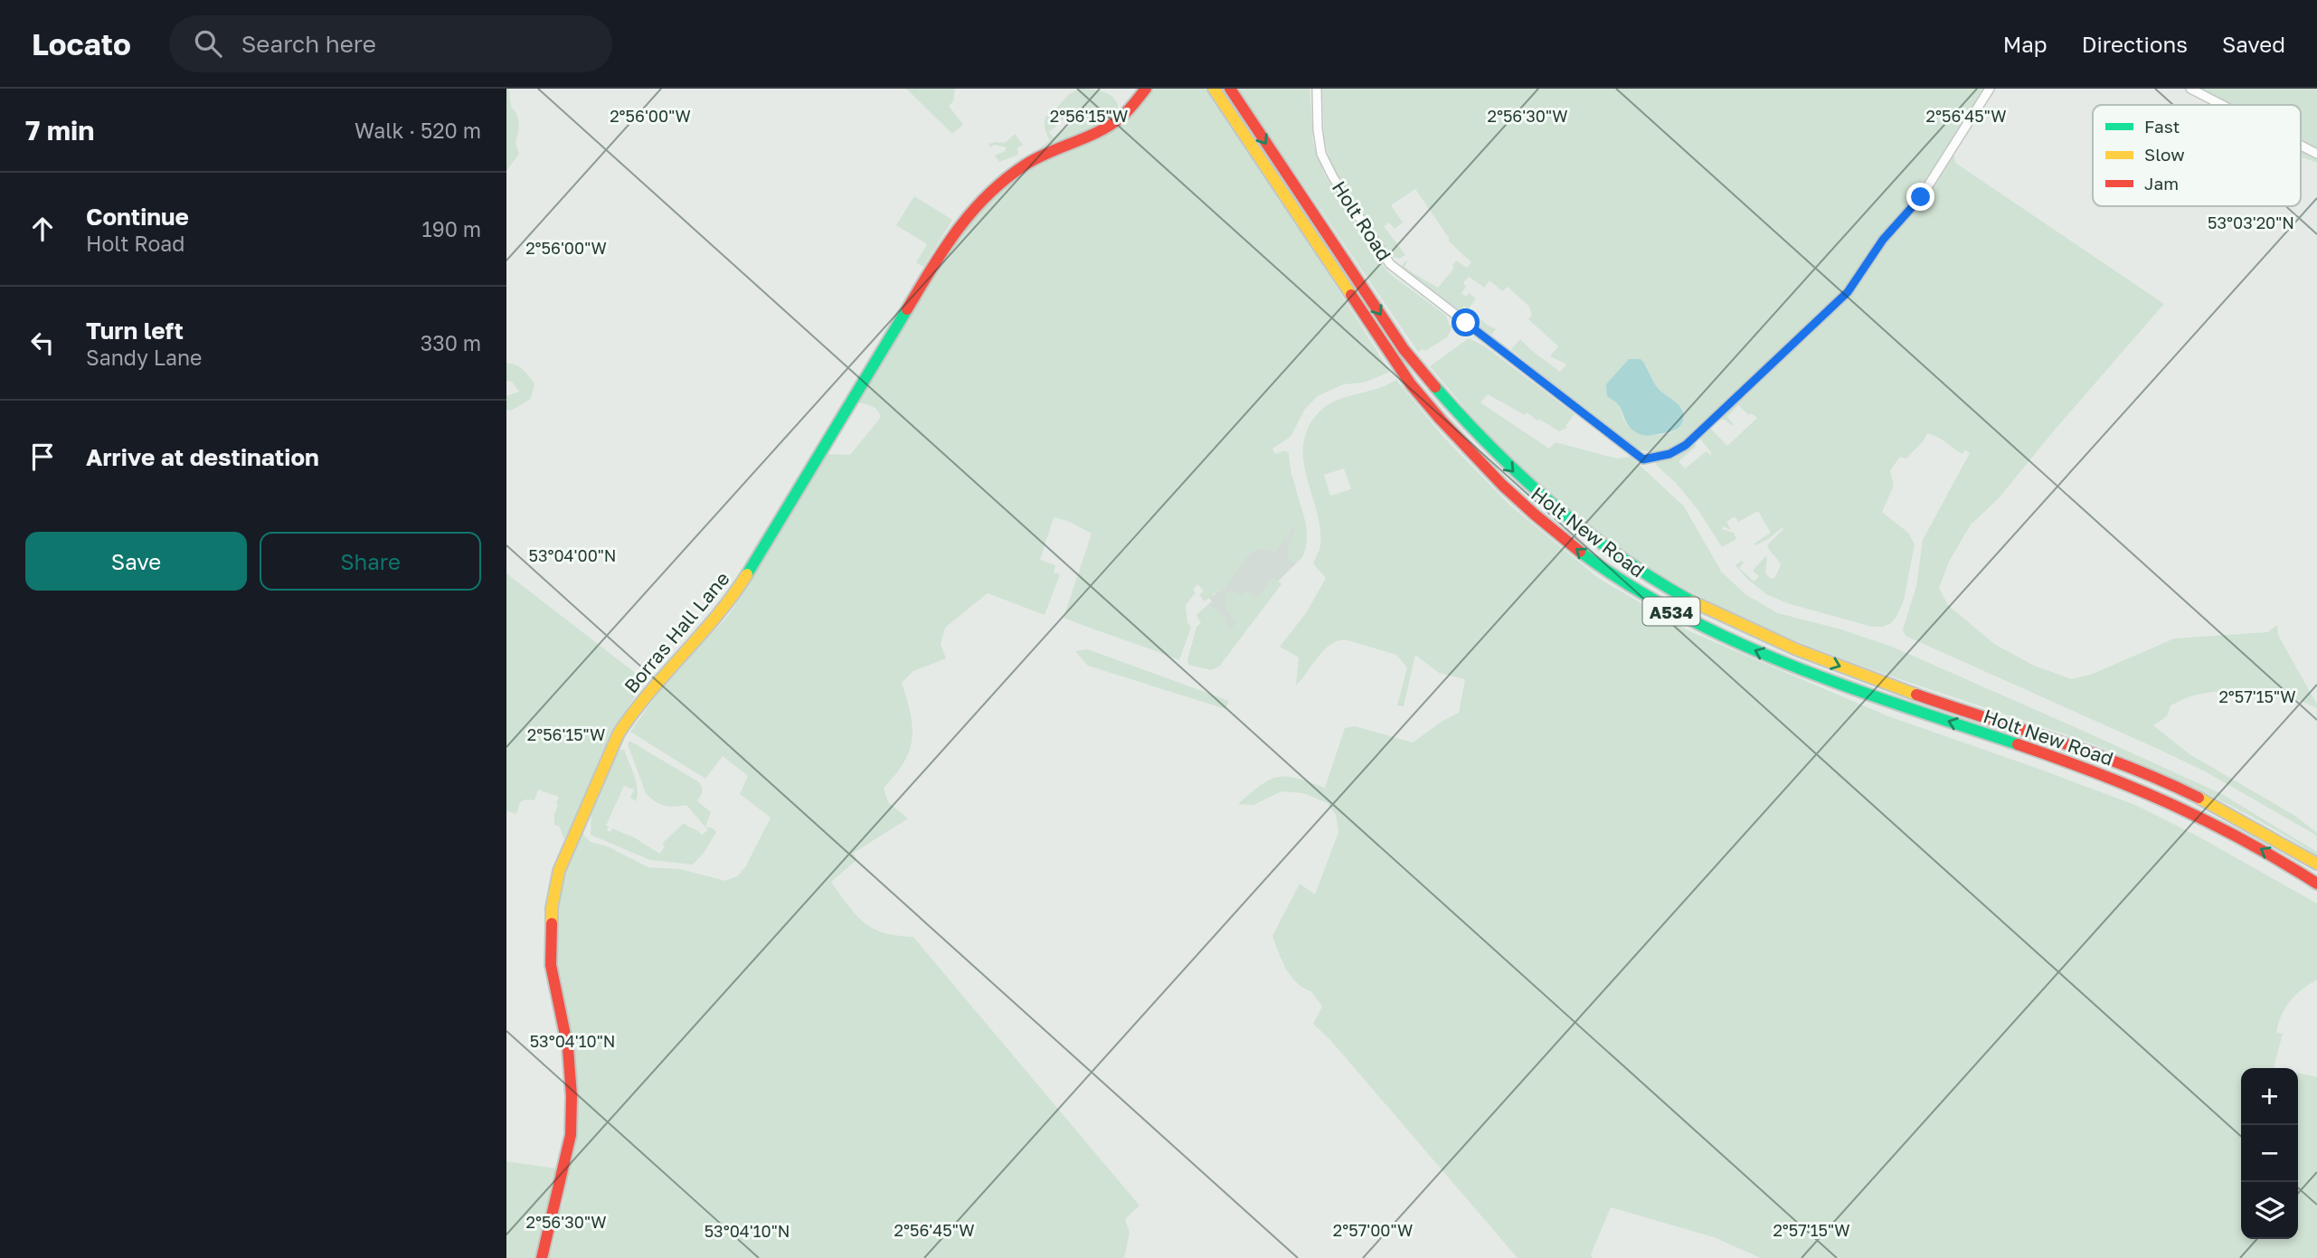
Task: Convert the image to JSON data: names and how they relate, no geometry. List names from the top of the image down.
{
  "streets": {
    "main road": ["Holt New Road", "A534", "Borras Hall Lane"],
    "street": ["Holt Road"]
  },
  "legend": ["Fast", "Slow", "Jam"],
  "page": {
    "header": "Locato",
    "search": "Search here",
    "nav": ["Map", "Directions", "Saved"],
    "heading": ["7 min", "Walk · 520 m"],
    "list": [
      ["Continue", "Holt Road", "190 m"],
      ["Turn left", "Sandy Lane", "330 m"],
      "Arrive at destination"
    ],
    "buttons": ["Save", "Share"],
    "map_buttons": ["+", "−"]
  },
  "coordinates": [
    "2°56'00\"W",
    "2°56'15\"W",
    "2°56'30\"W",
    "2°56'45\"W",
    "53°03'20\"N",
    "53°04'00\"N",
    "2°57'15\"W",
    "53°04'10\"N",
    "2°57'00\"W"
  ]
}
